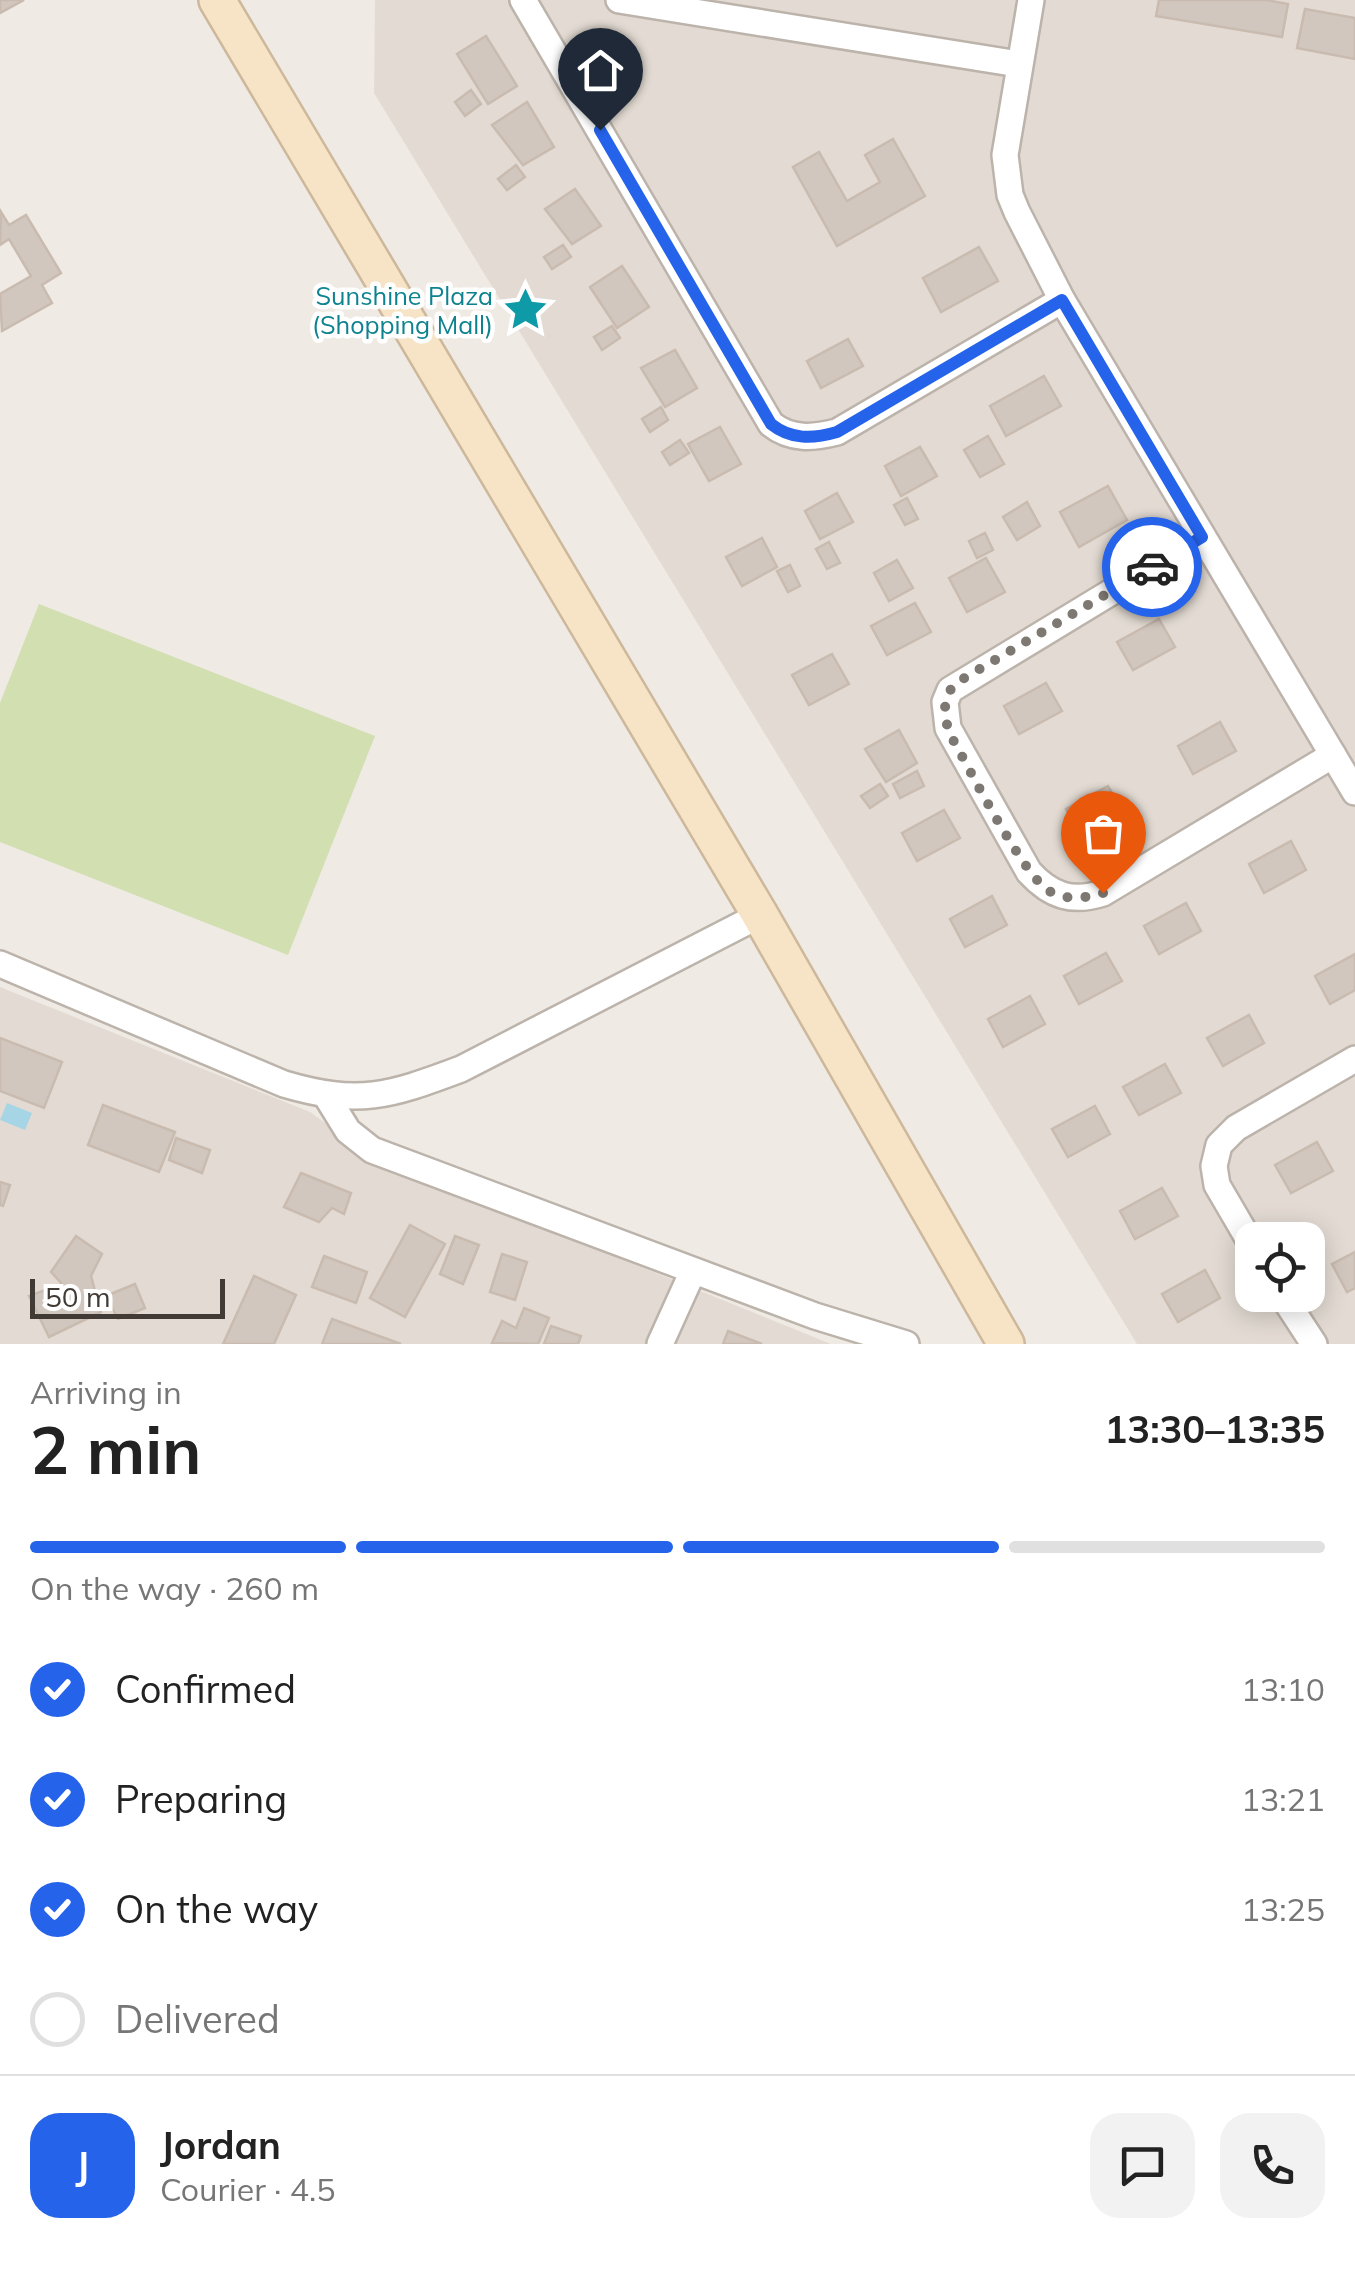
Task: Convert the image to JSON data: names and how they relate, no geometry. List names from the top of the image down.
{
  "places": {
    "place": ["Sunshine Plaza (Shopping Mall)"]
  },
  "scale_bar": "50 m",
  "page": {
    "scale": "50 m",
    "heading": ["2 min", "Arriving in", "13:30–13:35"],
    "panel": ["Jordan", "Courier · 4.5"],
    "bar": "On the way · 260 m",
    "list": [
      ["Confirmed", "13:10"],
      ["Preparing", "13:21"],
      ["On the way", "13:25"],
      "Delivered"
    ],
    "round": "J"
  }
}
